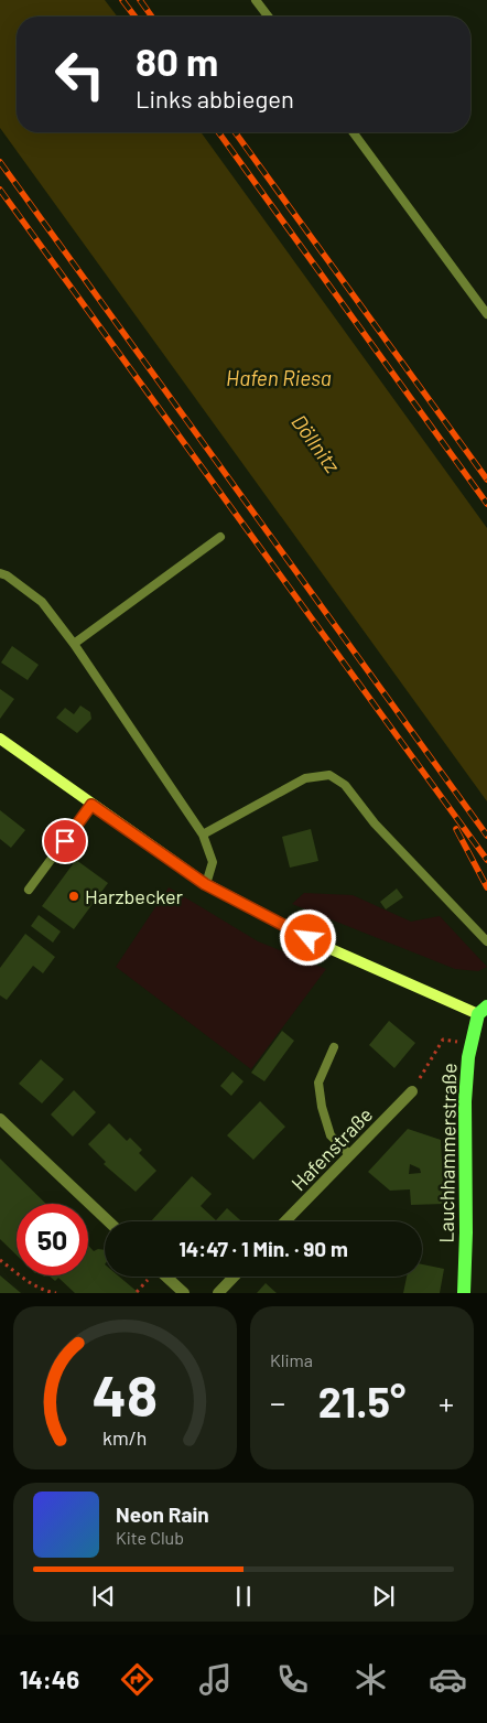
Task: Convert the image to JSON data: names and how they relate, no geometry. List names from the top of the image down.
{
  "streets": {
    "main road": ["Lauchhammerstraße"],
    "street": ["Hafenstraße"]
  },
  "water": ["Hafen Riesa", "Döllnitz"],
  "places": ["Harzbecker"],
  "page": {
    "turn": ["80 m", "Links abbiegen"],
    "limit": "50",
    "trip": "14:47 · 1 Min. · 90 m",
    "tile": "Klima",
    "heat": ["−", "21.5°", "+"],
    "song": ["Neon Rain", "Kite Club"],
    "tabs": "14:46",
    "gauge": ["48", "km/h"]
  }
}
